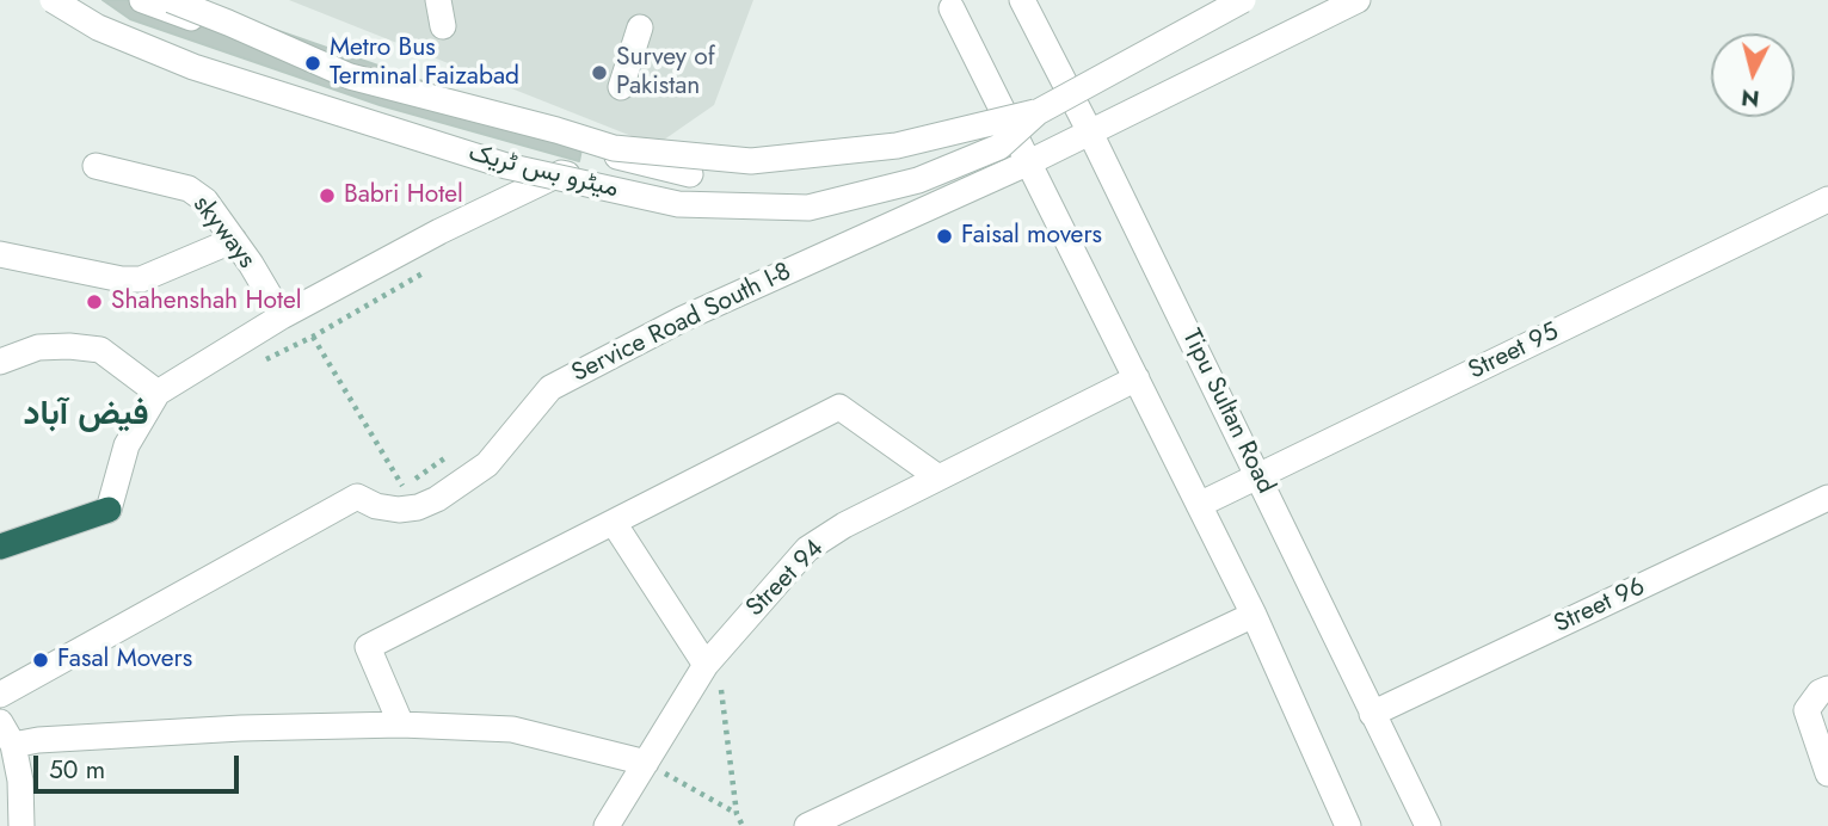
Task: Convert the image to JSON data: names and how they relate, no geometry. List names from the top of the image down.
{
  "streets": {
    "street": [
      "میٹرو بس ٹریک",
      "skyways",
      "Service Road South I-8",
      "Street 95",
      "Tipu Sultan Road",
      "Street 94",
      "Street 96"
    ]
  },
  "crossings": [
    ["Service Road South I-8", "Tipu Sultan Road"],
    ["Street 95", "Tipu Sultan Road"],
    ["Tipu Sultan Road", "Street 96"]
  ],
  "districts": ["فیض آباد"],
  "places": [
    "Metro Bus Terminal Faizabad",
    "Survey of Pakistan",
    "Babri Hotel",
    "Faisal movers",
    "Shahenshah Hotel",
    "Fasal Movers"
  ],
  "scale_bar": "50 m",
  "north": "bottom"
}
